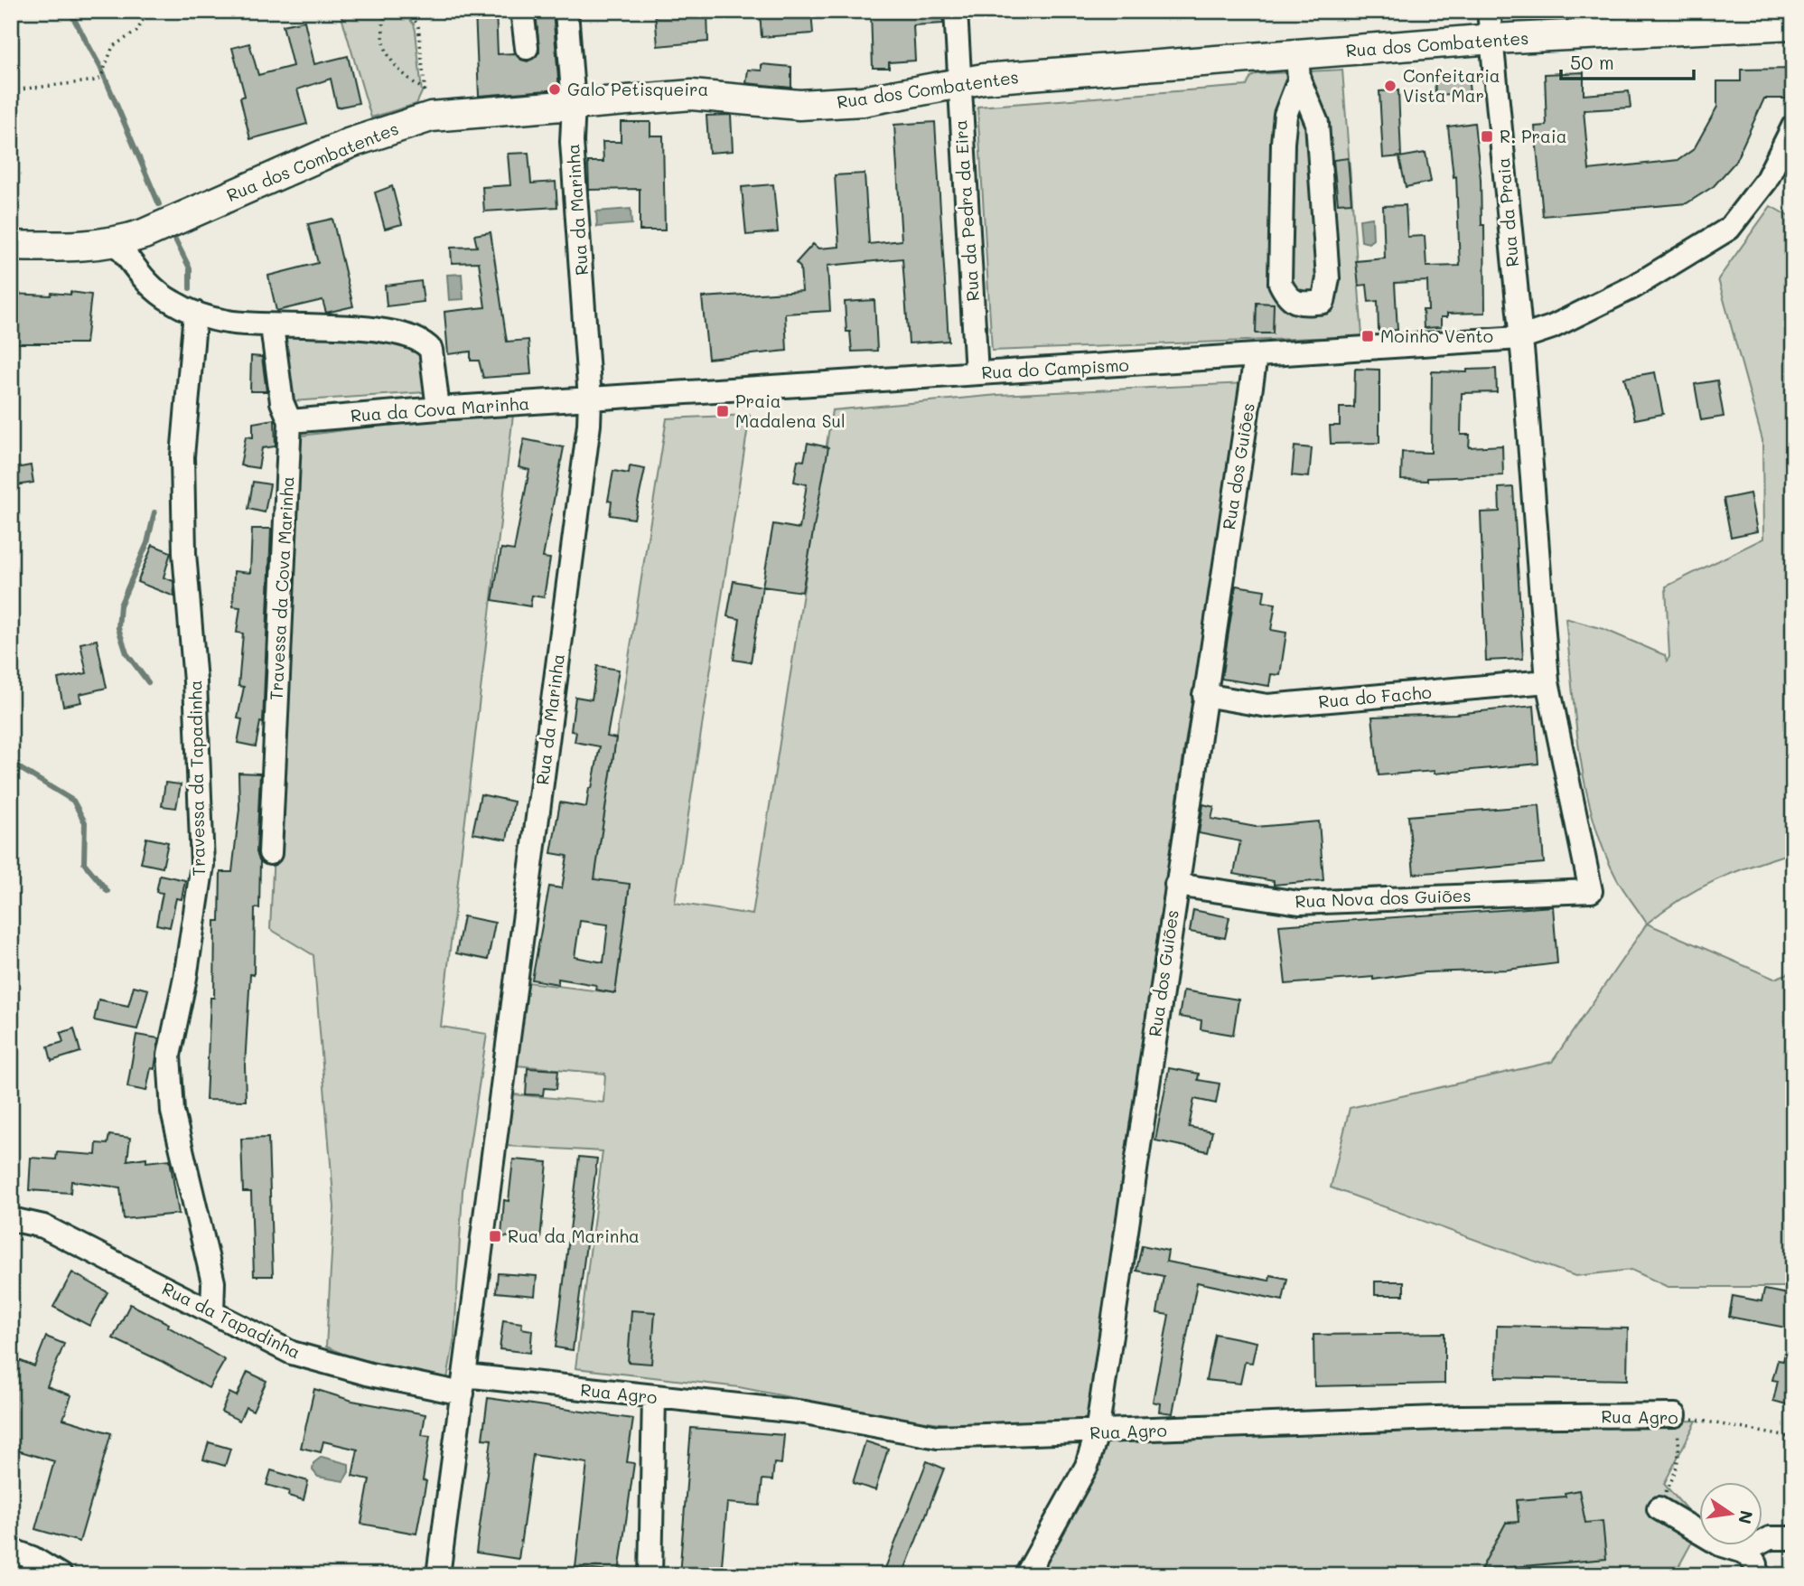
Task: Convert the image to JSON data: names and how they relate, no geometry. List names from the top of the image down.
{
  "streets": {
    "main road": ["Rua dos Combatentes"],
    "street": [
      "Rua da Marinha",
      "Rua da Pedra da Eira",
      "Rua da Praia",
      "Rua do Campismo",
      "Rua da Cova Marinha",
      "Rua dos Guiões",
      "Travessa da Cova Marinha",
      "Rua do Facho",
      "Travessa da Tapadinha",
      "Rua Nova dos Guiões",
      "Rua da Tapadinha",
      "Rua Agro"
    ]
  },
  "crossings": [
    ["Rua dos Combatentes", "Rua da Marinha"],
    ["Rua dos Combatentes", "Rua da Pedra da Eira"],
    ["Rua dos Combatentes", "Rua da Praia"],
    ["Rua da Marinha", "Rua do Campismo"],
    ["Rua da Marinha", "Rua da Cova Marinha"],
    ["Rua da Marinha", "Rua da Tapadinha"],
    ["Rua da Marinha", "Rua Agro"],
    ["Rua da Pedra da Eira", "Rua do Campismo"],
    ["Rua da Praia", "Rua do Campismo"],
    ["Rua da Praia", "Rua do Facho"],
    ["Rua da Praia", "Rua Nova dos Guiões"],
    ["Rua do Campismo", "Rua da Cova Marinha"],
    ["Rua do Campismo", "Rua dos Guiões"],
    ["Rua da Cova Marinha", "Travessa da Cova Marinha"],
    ["Rua dos Guiões", "Rua do Facho"],
    ["Rua dos Guiões", "Rua Nova dos Guiões"],
    ["Rua dos Guiões", "Rua Agro"],
    ["Travessa da Tapadinha", "Rua da Tapadinha"],
    ["Rua da Tapadinha", "Rua Agro"]
  ],
  "places": {
    "other": ["Confeitaria Vista Mar", "Galo Petisqueira"],
    "transit": [
      "R. Praia",
      "Moinho Vento",
      "Praia Madalena Sul",
      "Rua da Marinha"
    ]
  },
  "scale_bar": "50 m",
  "north": "right"
}
